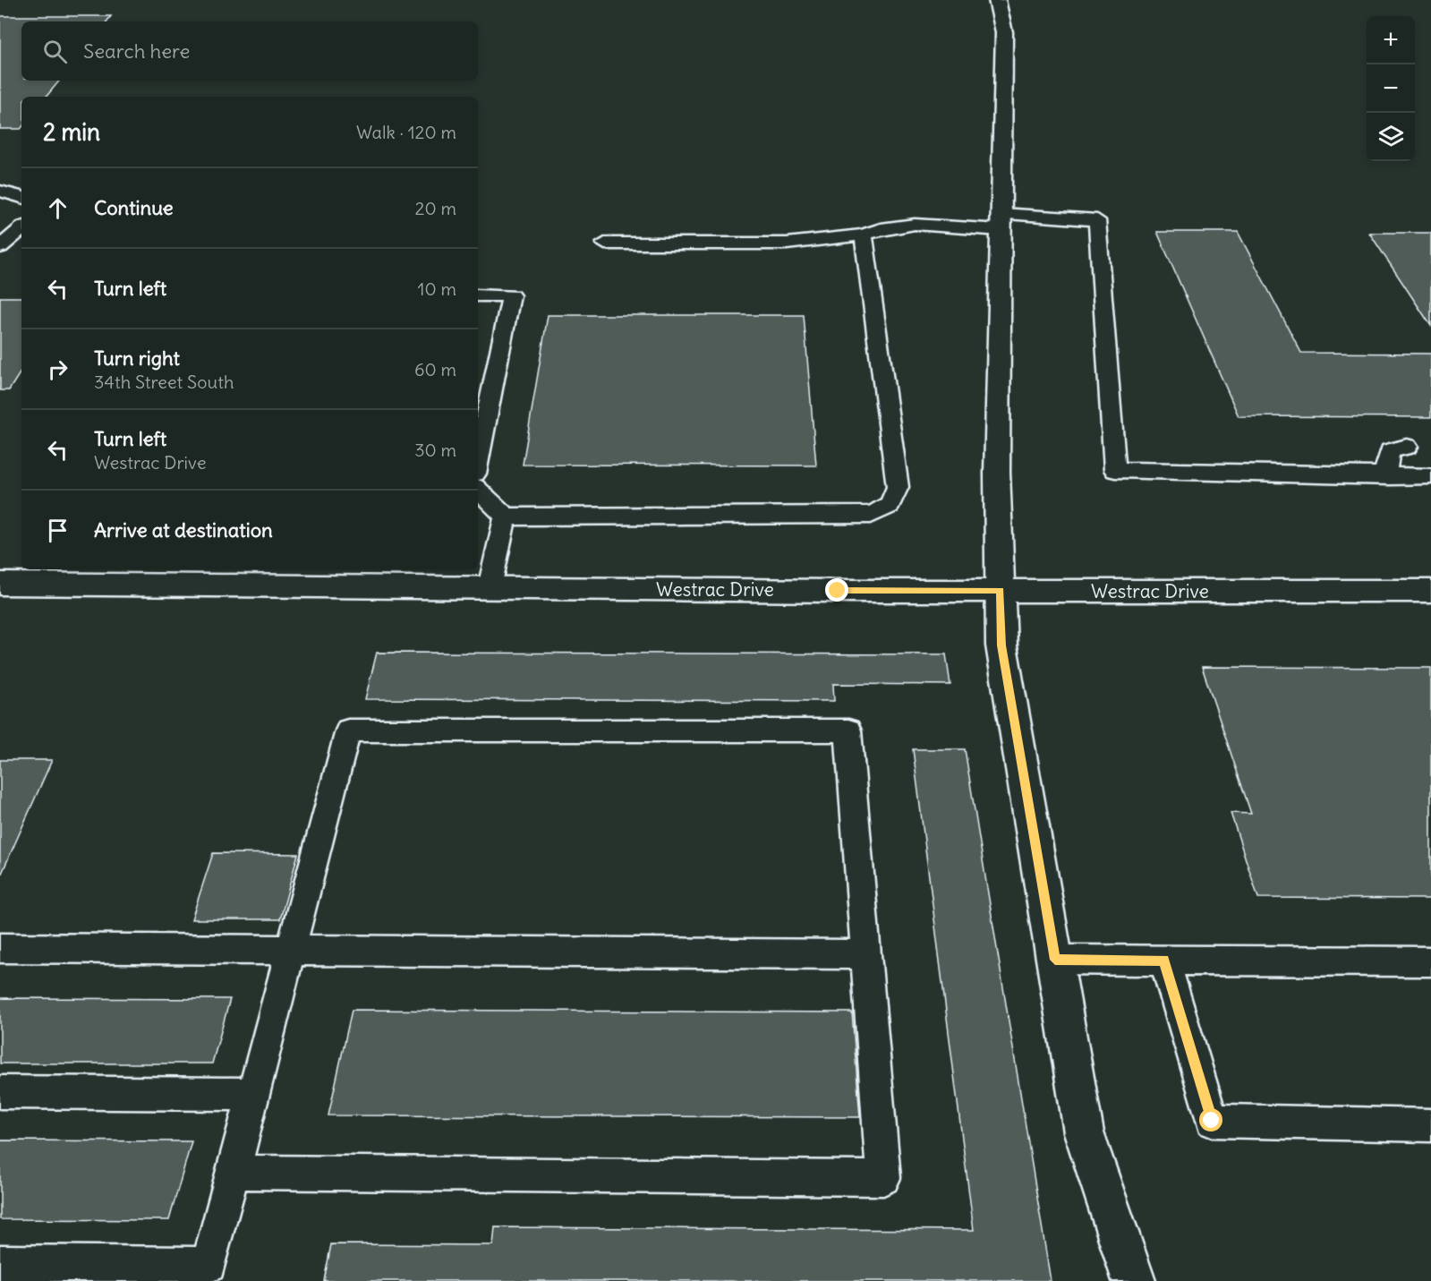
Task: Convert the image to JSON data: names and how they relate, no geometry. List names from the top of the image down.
{
  "streets": {
    "street": ["Westrac Drive"]
  },
  "page": {
    "map_buttons": ["+", "−"],
    "search": "Search here",
    "heading": ["2 min", "Walk · 120 m"],
    "list": [
      ["Continue", "20 m"],
      ["Turn left", "10 m"],
      ["Turn right", "34th Street South", "60 m"],
      ["Turn left", "Westrac Drive", "30 m"],
      "Arrive at destination"
    ]
  }
}
